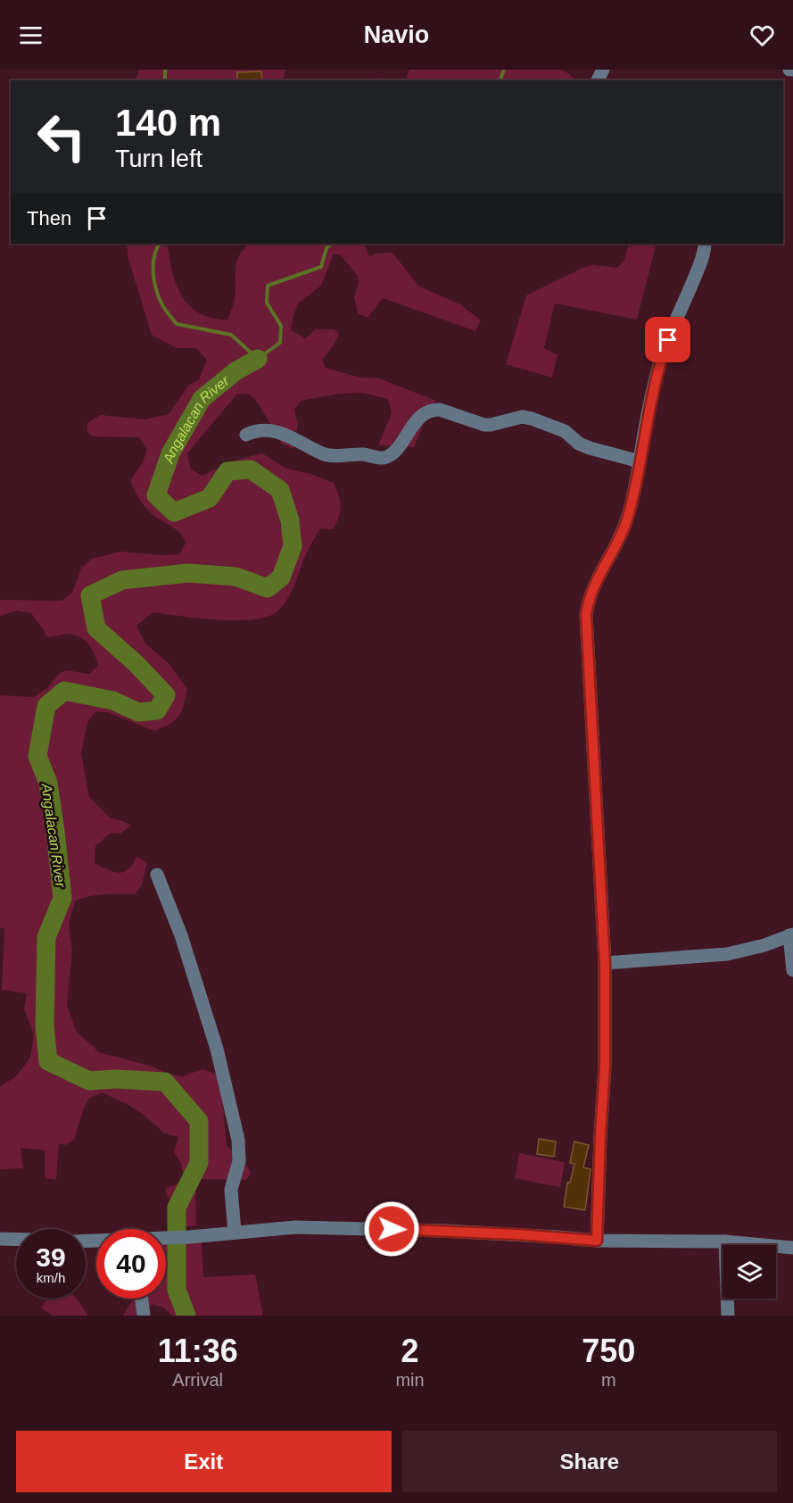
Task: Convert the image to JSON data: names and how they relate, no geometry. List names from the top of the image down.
{
  "water": ["Angalacan River"],
  "page": {
    "header": "Navio",
    "turn": ["140 m", "Turn left"],
    "then": "Then",
    "speed": "39 km/h",
    "limit": "40",
    "eta": [
      "11:36",
      "Arrival",
      "2",
      "min",
      "750",
      "m"
    ],
    "buttons": ["Exit", "Share"]
  }
}
